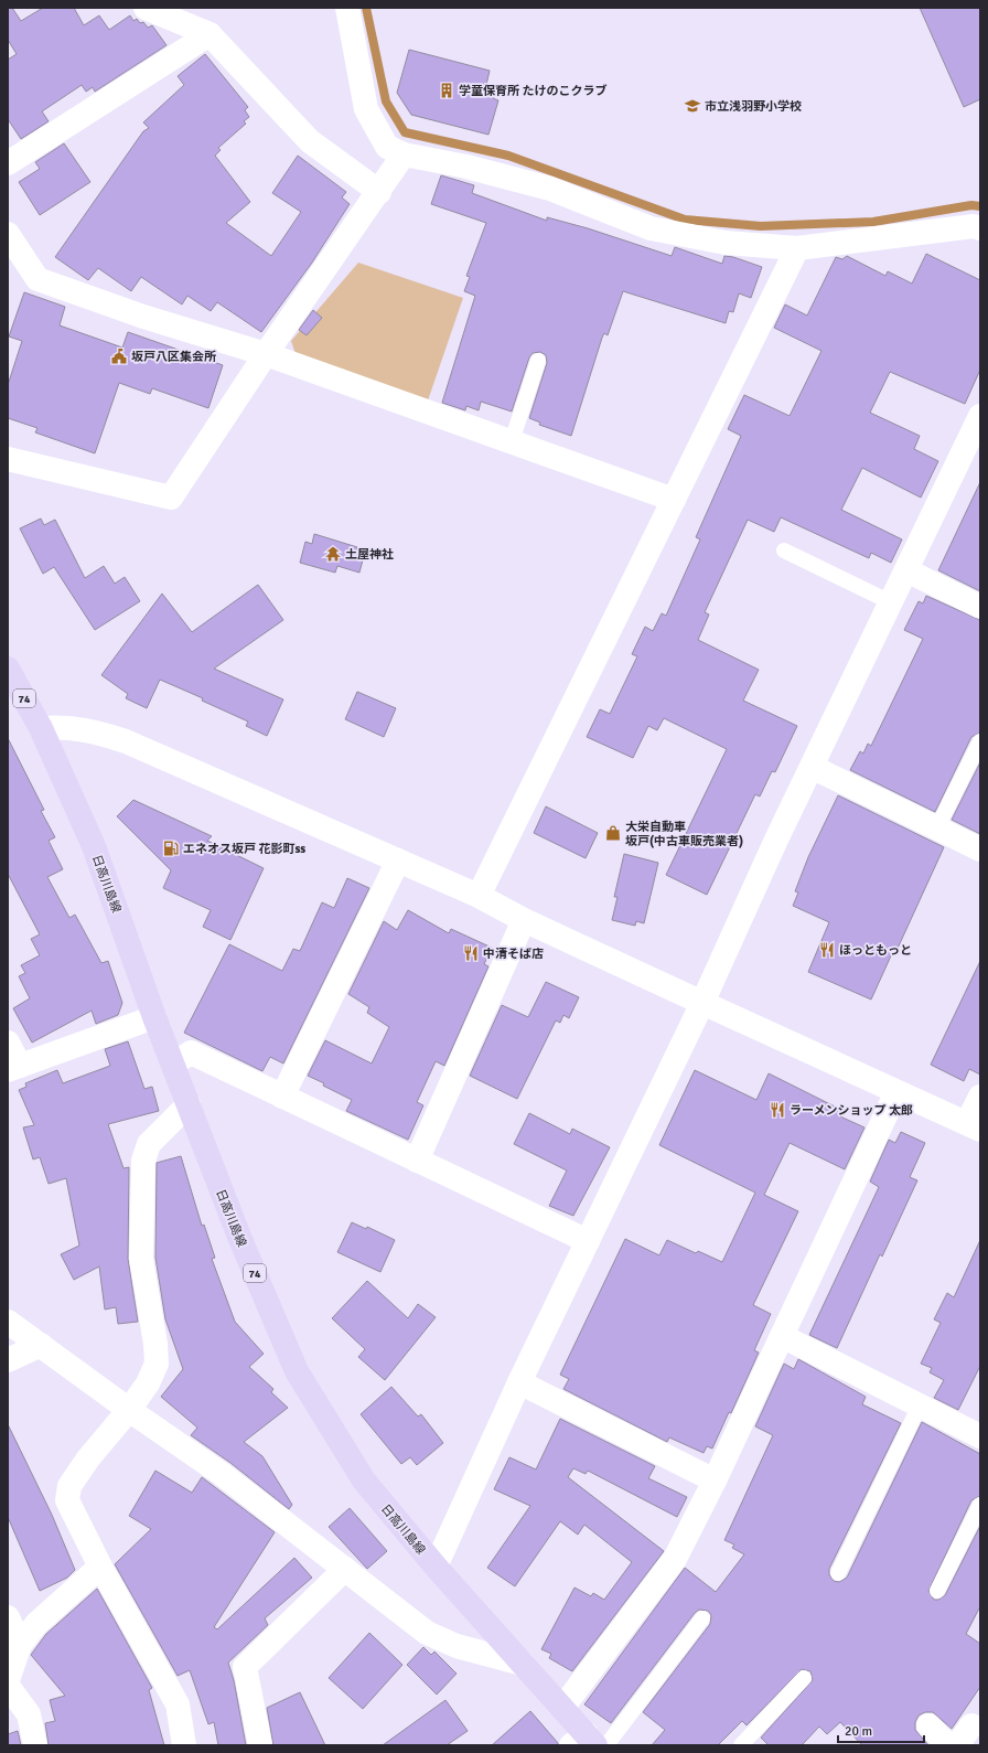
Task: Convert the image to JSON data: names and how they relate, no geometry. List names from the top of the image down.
{
  "streets": {
    "main road": ["74", "日高川島線"]
  },
  "places": {
    "building": ["学童保育所 たけのこクラブ"],
    "school or university": ["市立浅羽野小学校"],
    "public building": ["坂戸八区集会所"],
    "temple": ["土屋神社"],
    "shop": ["大栄自動車 坂戸(中古車販売業者)"],
    "fuel station": ["エネオス坂戸 花影町ss"],
    "restaurant": ["ほっともっと", "中清そば店", "ラーメンショップ 太郎"]
  },
  "scale_bar": "20 m"
}
